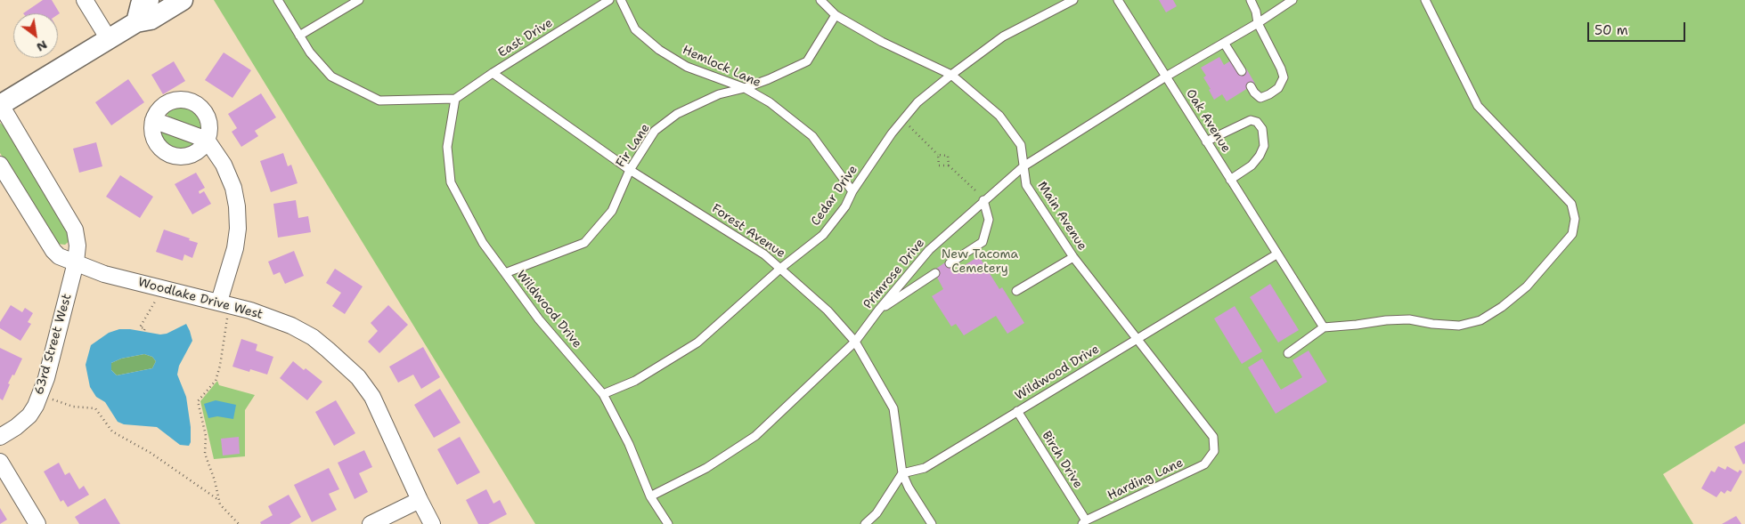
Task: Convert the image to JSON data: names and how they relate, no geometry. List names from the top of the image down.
{
  "streets": {
    "street": ["Woodlake Drive West", "63rd Street West"],
    "lane": [
      "East Drive",
      "Hemlock Lane",
      "Oak Avenue",
      "Fir Lane",
      "Cedar Drive",
      "Main Avenue",
      "Forest Avenue",
      "Primrose Drive",
      "Wildwood Drive",
      "Birch Drive",
      "Harding Lane"
    ]
  },
  "crossings": [
    ["East Drive", "Forest Avenue"],
    ["East Drive", "Wildwood Drive"],
    ["Hemlock Lane", "Fir Lane"],
    ["Hemlock Lane", "Cedar Drive"],
    ["Oak Avenue", "Primrose Drive"],
    ["Oak Avenue", "Wildwood Drive"],
    ["Fir Lane", "Main Avenue"],
    ["Fir Lane", "Forest Avenue"],
    ["Fir Lane", "Wildwood Drive"],
    ["Cedar Drive", "Main Avenue"],
    ["Cedar Drive", "Forest Avenue"],
    ["Cedar Drive", "Wildwood Drive"],
    ["Main Avenue", "Primrose Drive"],
    ["Main Avenue", "Wildwood Drive"],
    ["Main Avenue", "Harding Lane"],
    ["Forest Avenue", "Primrose Drive"],
    ["Forest Avenue", "Wildwood Drive"],
    ["Primrose Drive", "Wildwood Drive"],
    ["Woodlake Drive West", "63rd Street West"],
    ["Wildwood Drive", "Birch Drive"],
    ["Birch Drive", "Harding Lane"]
  ],
  "parks": ["New Tacoma Cemetery"],
  "scale_bar": "50 m",
  "north": "bottom right"
}
